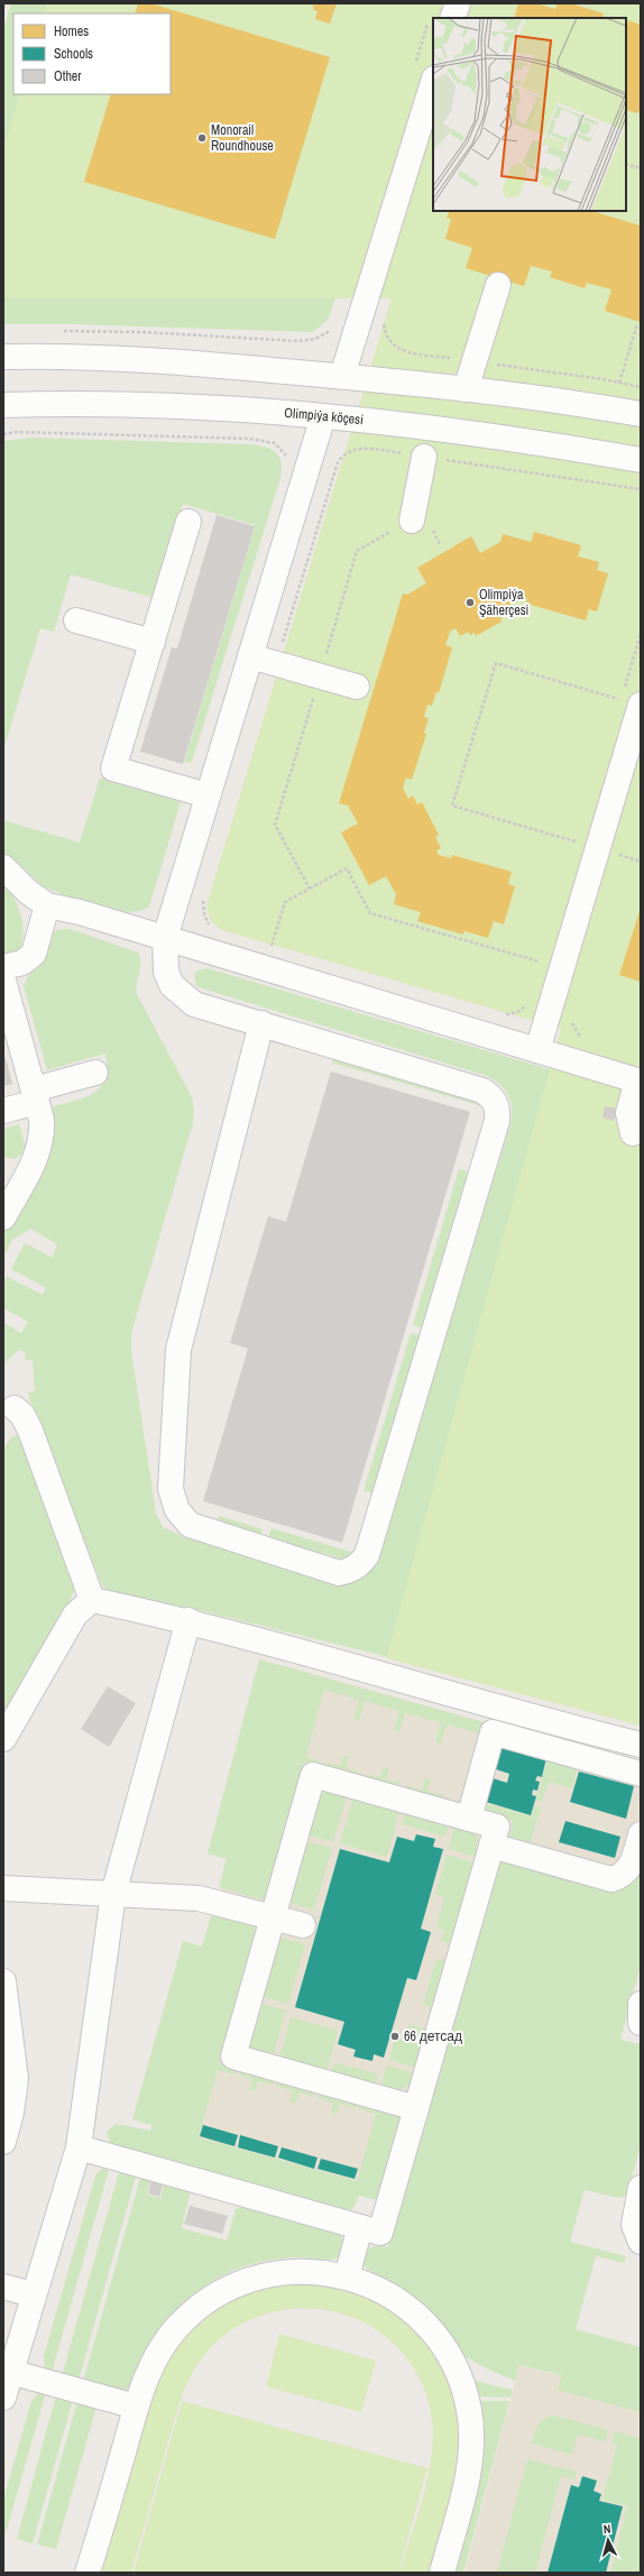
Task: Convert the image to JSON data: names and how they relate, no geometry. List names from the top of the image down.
{
  "streets": {
    "street": ["Olimpiýa köçesi"]
  },
  "places": ["Monorail Roundhouse", "Olimpiýa Şäherçesi", "66 детсад"],
  "legend": ["Homes", "Schools", "Other"],
  "north": "top"
}
